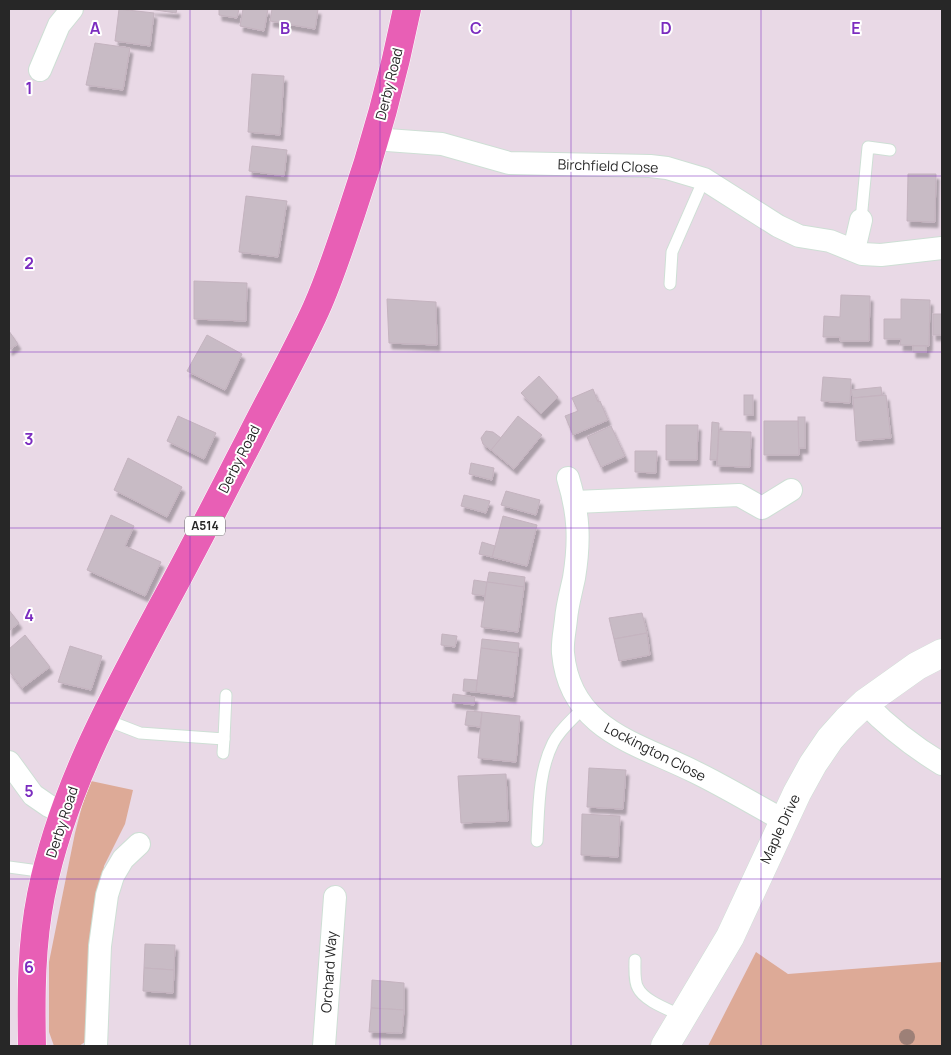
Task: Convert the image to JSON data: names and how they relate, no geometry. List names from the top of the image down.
{
  "streets": {
    "main road": ["Derby Road", "A514"],
    "street": [
      "Birchfield Close",
      "Lockington Close",
      "Maple Drive",
      "Orchard Way"
    ]
  },
  "crossings": [
    ["Derby Road", "Birchfield Close"],
    ["Lockington Close", "Maple Drive"]
  ],
  "grid": {
    "columns": [
      "A",
      "B",
      "C",
      "D",
      "E"
    ],
    "rows": [
      "1",
      "2",
      "3",
      "4",
      "5",
      "6"
    ]
  }
}
